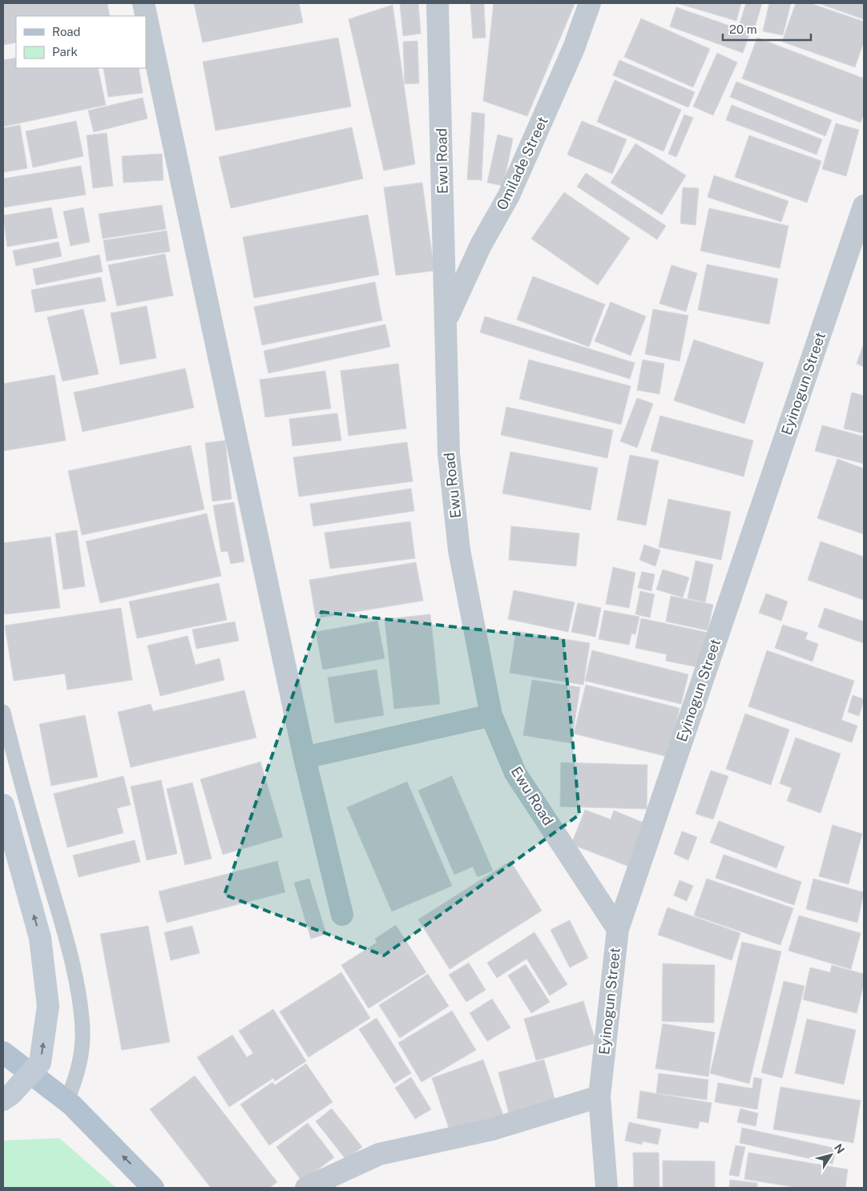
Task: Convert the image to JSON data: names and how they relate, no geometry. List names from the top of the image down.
{
  "streets": {
    "street": ["Ewu Road", "Omilade Street", "Eyinogun Street"]
  },
  "crossings": [
    ["Ewu Road", "Omilade Street"],
    ["Ewu Road", "Eyinogun Street"]
  ],
  "legend": ["Road", "Park"],
  "scale_bar": "20 m",
  "north": "top right"
}
